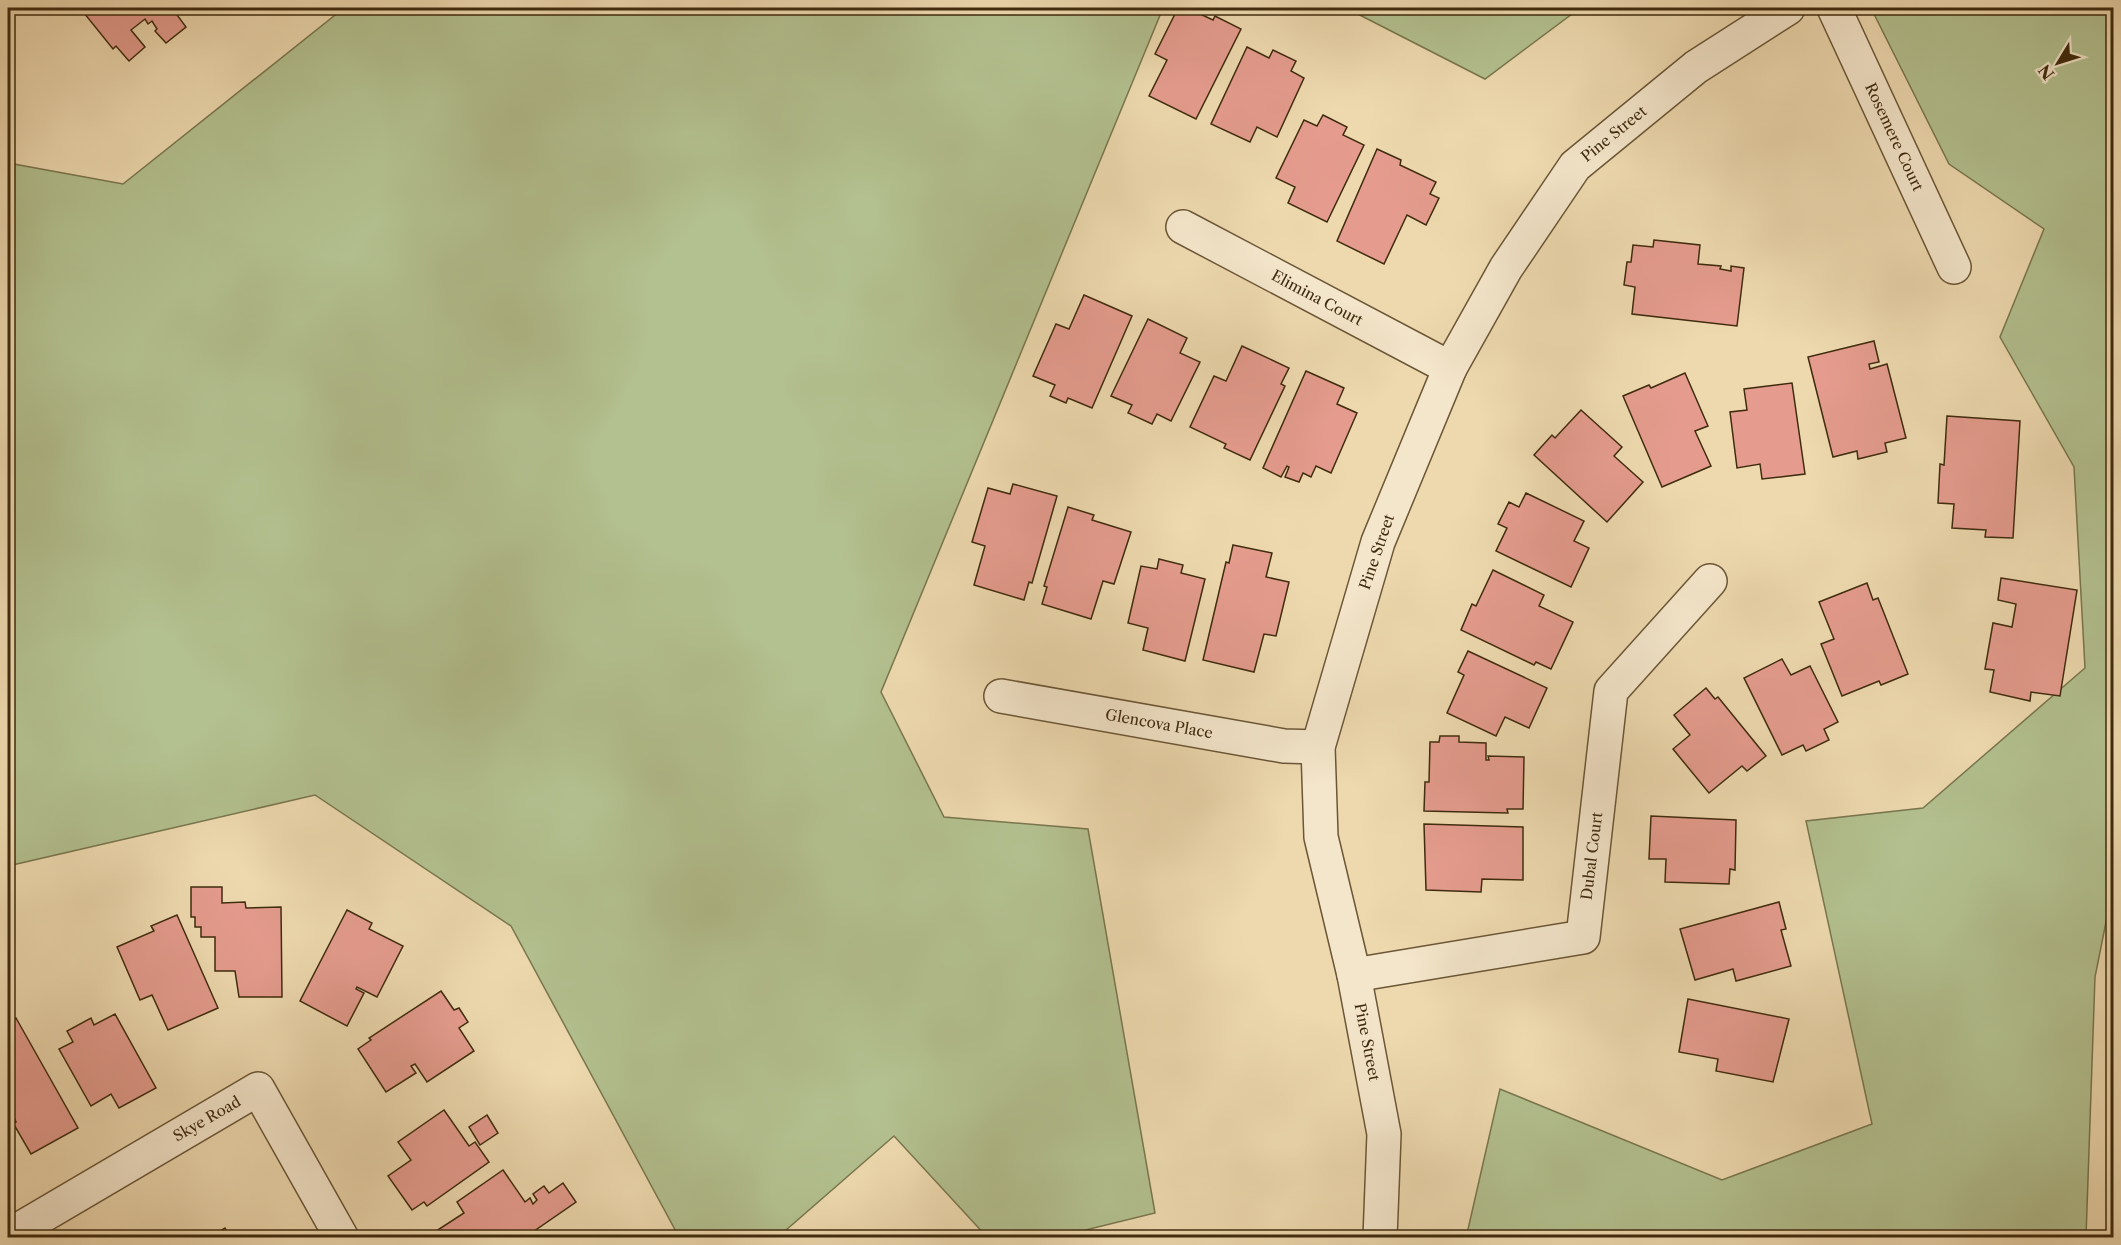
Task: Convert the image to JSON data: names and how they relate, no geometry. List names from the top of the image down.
{
  "streets": {
    "street": [
      "Pine Street",
      "Rosemere Court",
      "Elimina Court",
      "Glencova Place",
      "Dubal Court",
      "Skye Road"
    ]
  },
  "crossings": [
    ["Pine Street", "Elimina Court"],
    ["Pine Street", "Glencova Place"],
    ["Pine Street", "Dubal Court"]
  ],
  "north": "bottom left"
}
